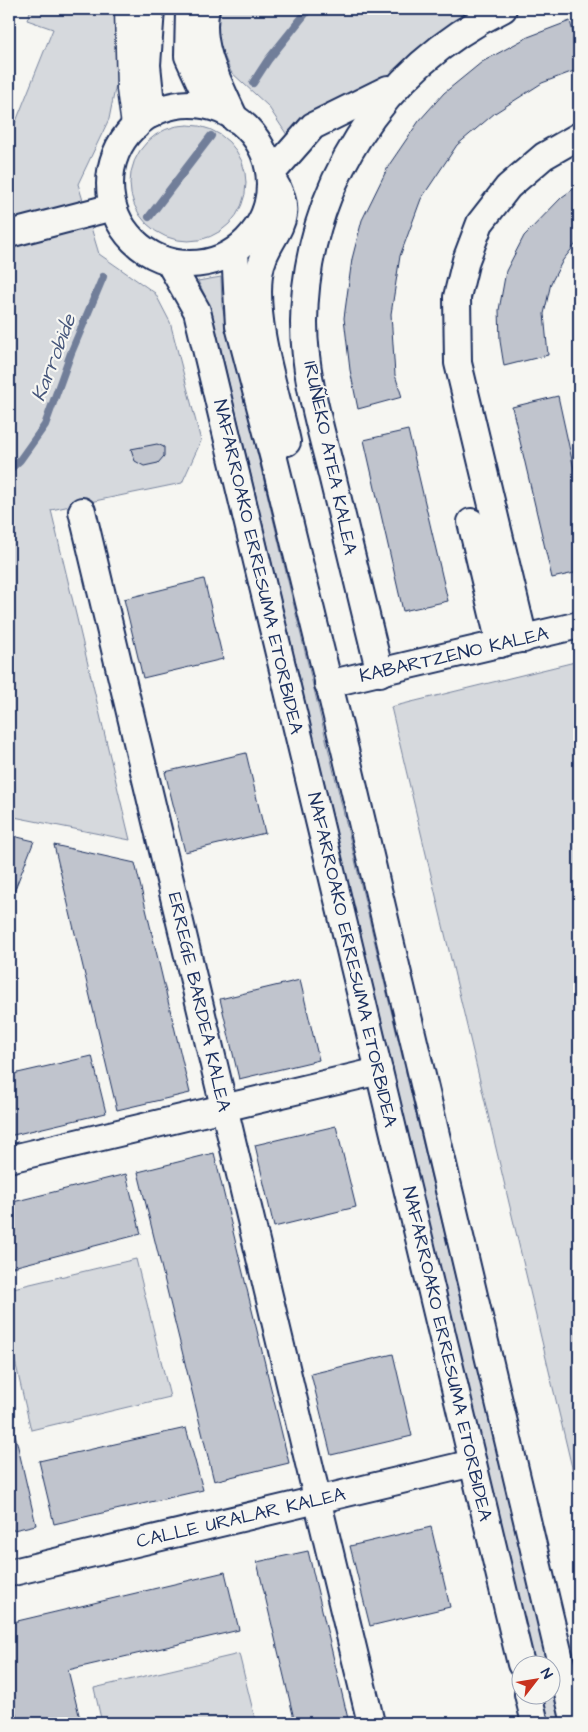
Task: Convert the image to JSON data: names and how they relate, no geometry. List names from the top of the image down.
{
  "streets": {
    "street": [
      "IRUÑEKO ATEA KALEA",
      "NAFARROAKO ERRESUMA ETORBIDEA",
      "KABARTZENO KALEA",
      "ERREGE BARDEA KALEA",
      "CALLE URALAR KALEA"
    ]
  },
  "crossings": [
    ["IRUÑEKO ATEA KALEA", "NAFARROAKO ERRESUMA ETORBIDEA"],
    ["IRUÑEKO ATEA KALEA", "KABARTZENO KALEA"],
    ["NAFARROAKO ERRESUMA ETORBIDEA", "KABARTZENO KALEA"],
    ["NAFARROAKO ERRESUMA ETORBIDEA", "CALLE URALAR KALEA"]
  ],
  "water": ["Karrobide"],
  "north": "top right"
}
